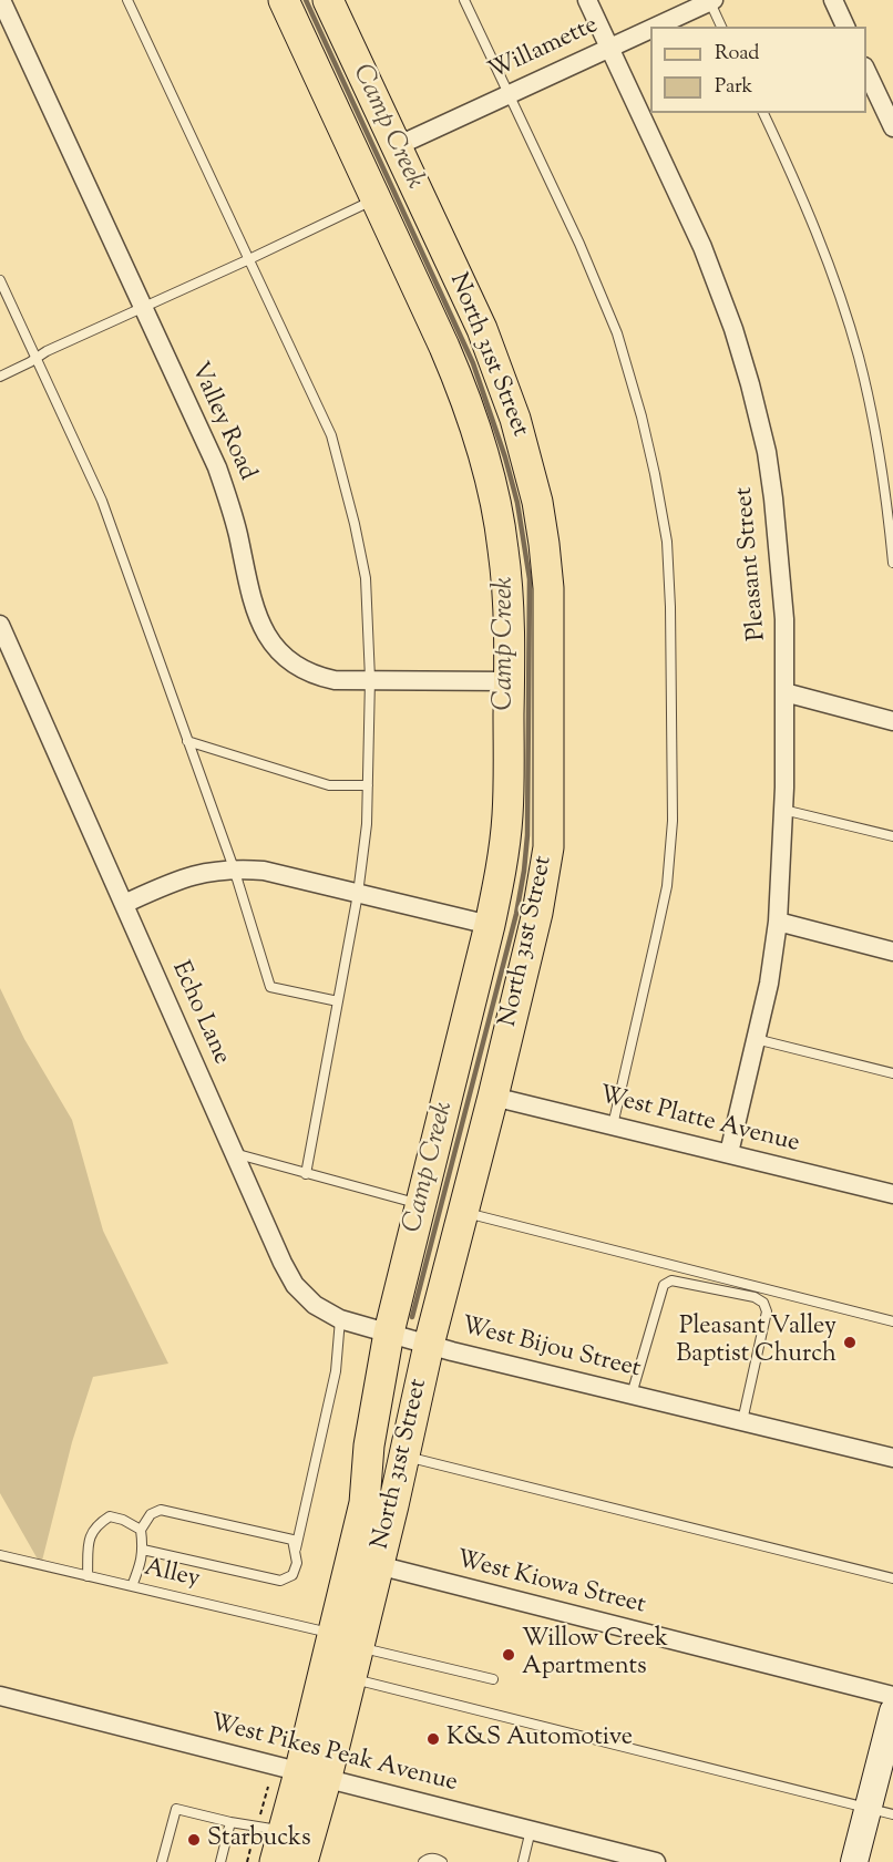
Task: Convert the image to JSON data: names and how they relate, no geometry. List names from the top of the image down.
{
  "streets": {
    "main road": ["North 31st Street"],
    "street": [
      "Willamette",
      "Valley Road",
      "Pleasant Street",
      "Echo Lane",
      "West Platte Avenue",
      "West Bijou Street",
      "West Kiowa Street",
      "West Pikes Peak Avenue"
    ],
    "lane": ["Alley"]
  },
  "crossings": [
    ["Willamette", "North 31st Street"],
    ["Willamette", "Pleasant Street"],
    ["North 31st Street", "Valley Road"],
    ["North 31st Street", "Echo Lane"],
    ["North 31st Street", "West Platte Avenue"],
    ["North 31st Street", "West Bijou Street"],
    ["North 31st Street", "Alley"],
    ["North 31st Street", "West Kiowa Street"],
    ["North 31st Street", "West Pikes Peak Avenue"],
    ["Pleasant Street", "West Platte Avenue"],
    ["Echo Lane", "West Bijou Street"]
  ],
  "water": ["Camp Creek"],
  "places": [
    "Pleasant Valley Baptist Church",
    "Willow Creek Apartments",
    "K&S Automotive",
    "Starbucks"
  ],
  "legend": ["Road", "Park"]
}
